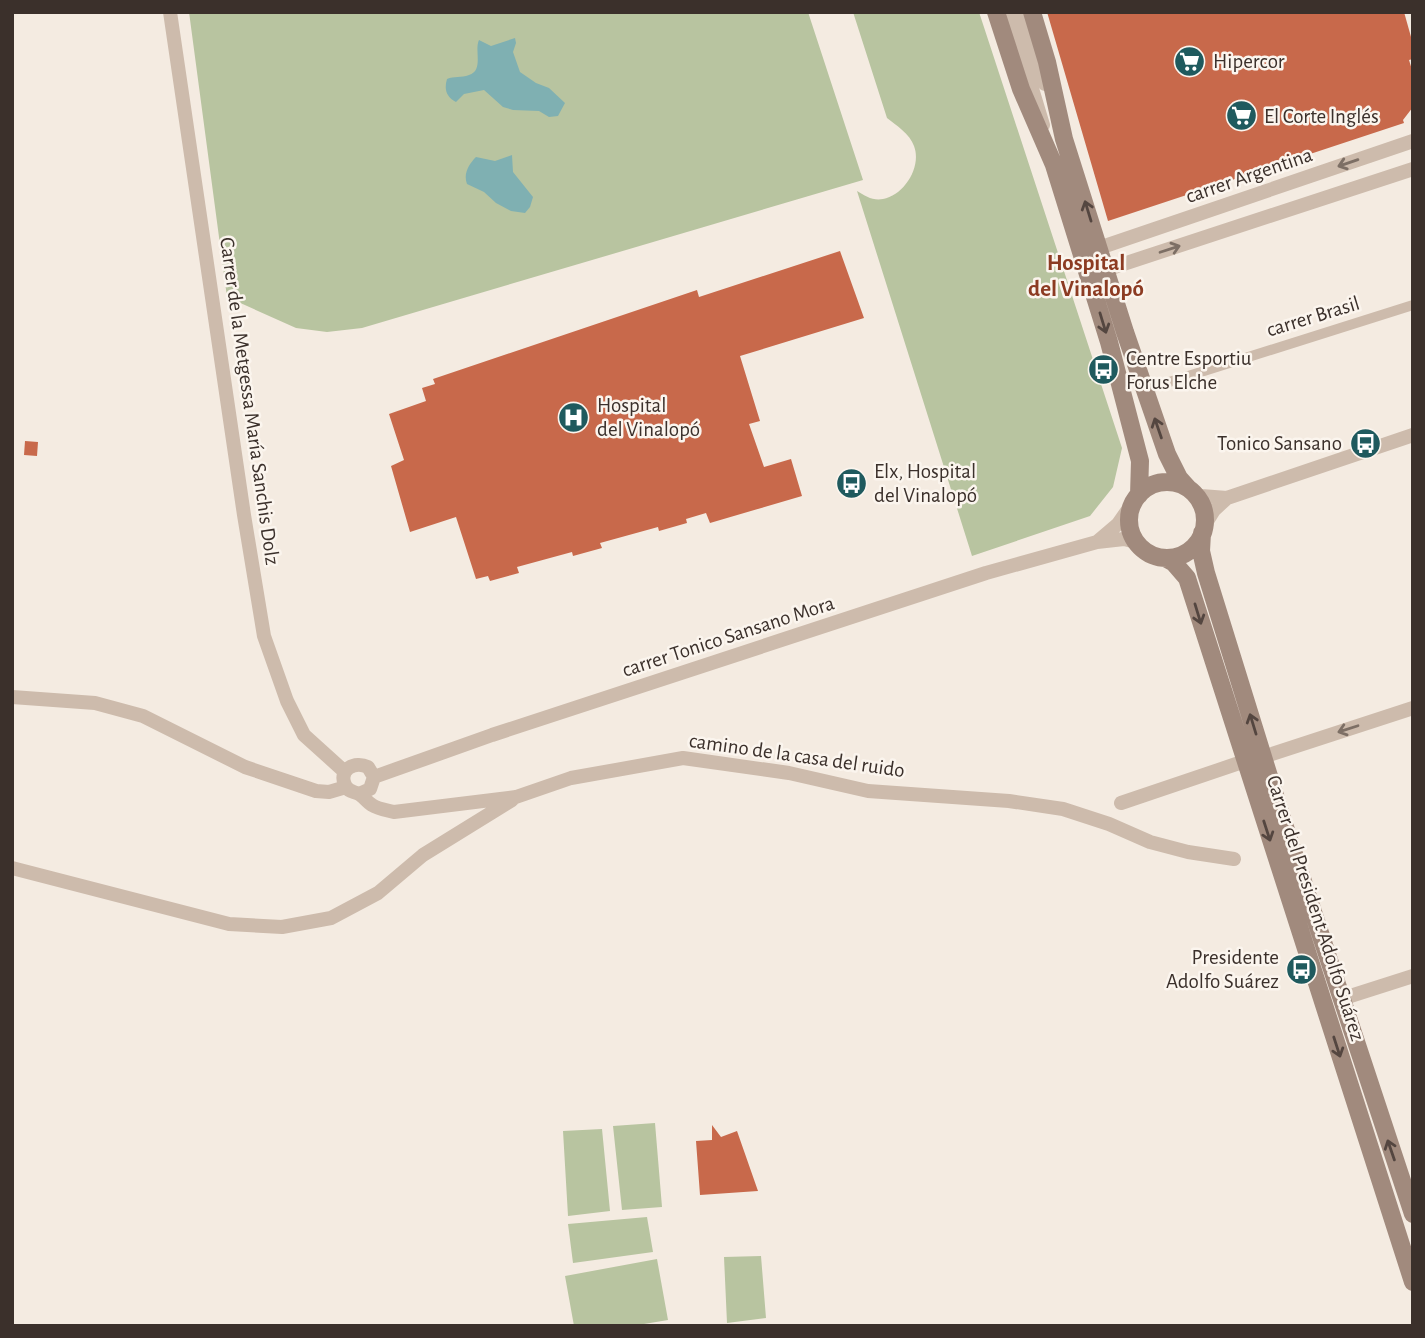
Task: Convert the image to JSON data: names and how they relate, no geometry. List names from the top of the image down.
{
  "streets": {
    "main road": ["Carrer del President Adolfo Suárez"],
    "street": [
      "carrer Argentina",
      "carrer Brasil",
      "Carrer de la Metgessa María Sanchis Dolz",
      "carrer Tonico Sansano Mora",
      "camino de la casa del ruido"
    ]
  },
  "crossings": [
    ["Carrer de la Metgessa María Sanchis Dolz", "carrer Tonico Sansano Mora"],
    ["carrer Tonico Sansano Mora", "Carrer del President Adolfo Suárez"]
  ],
  "districts": ["Hospital del Vinalopó"],
  "places": {
    "supermarket": ["Hipercor", "El Corte Inglés"],
    "bus stop": [
      "Centre Esportiu Forus Elche",
      "Tonico Sansano",
      "Elx, Hospital del Vinalopó",
      "Presidente Adolfo Suárez"
    ],
    "hospital": ["Hospital del Vinalopó"]
  }
}
